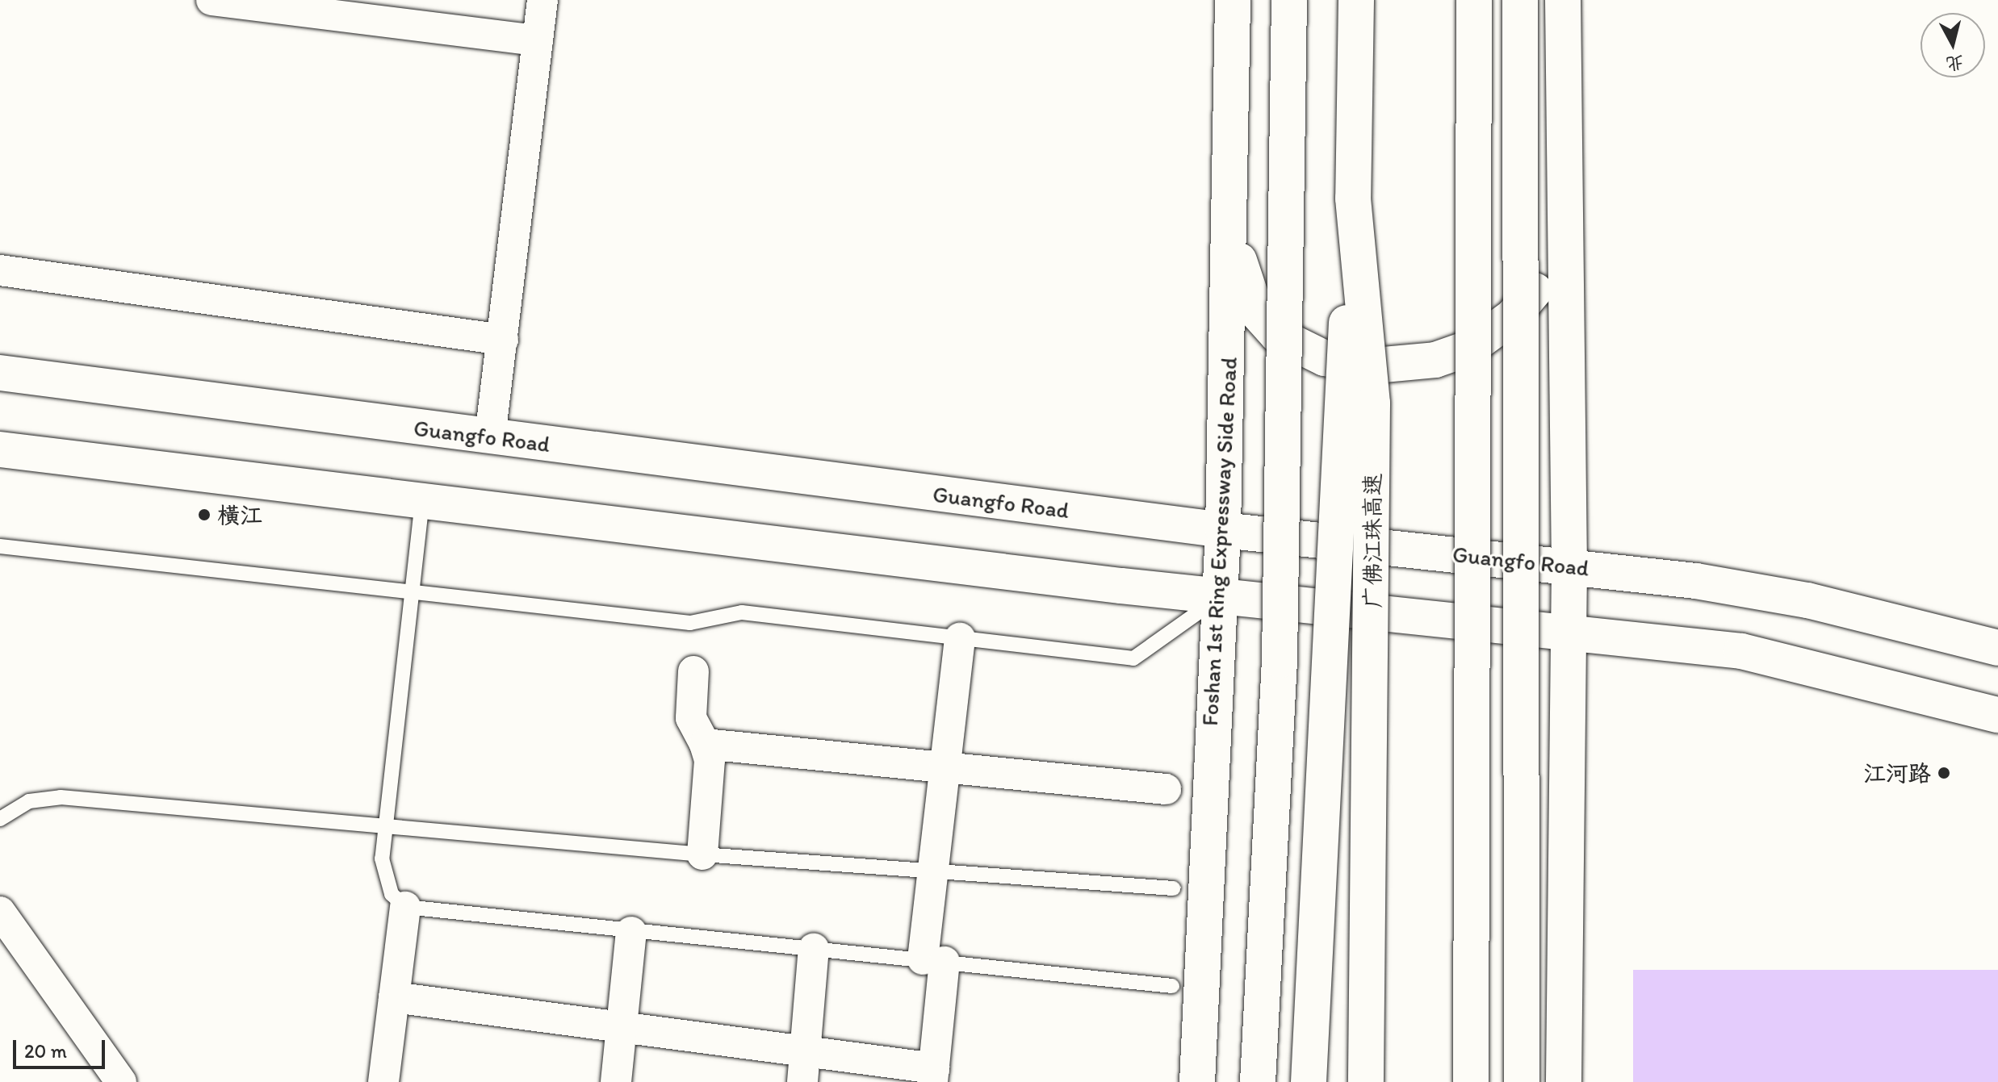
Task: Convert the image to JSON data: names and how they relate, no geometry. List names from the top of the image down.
{
  "streets": {
    "main road": ["Guangfo Road", "广佛江珠高速", "Foshan 1st Ring Expressway Side Road"]
  },
  "crossings": [
    ["Guangfo Road", "Foshan 1st Ring Expressway Side Road"]
  ],
  "places": ["横江", "江河路"],
  "scale_bar": "20 m",
  "north": "bottom"
}
